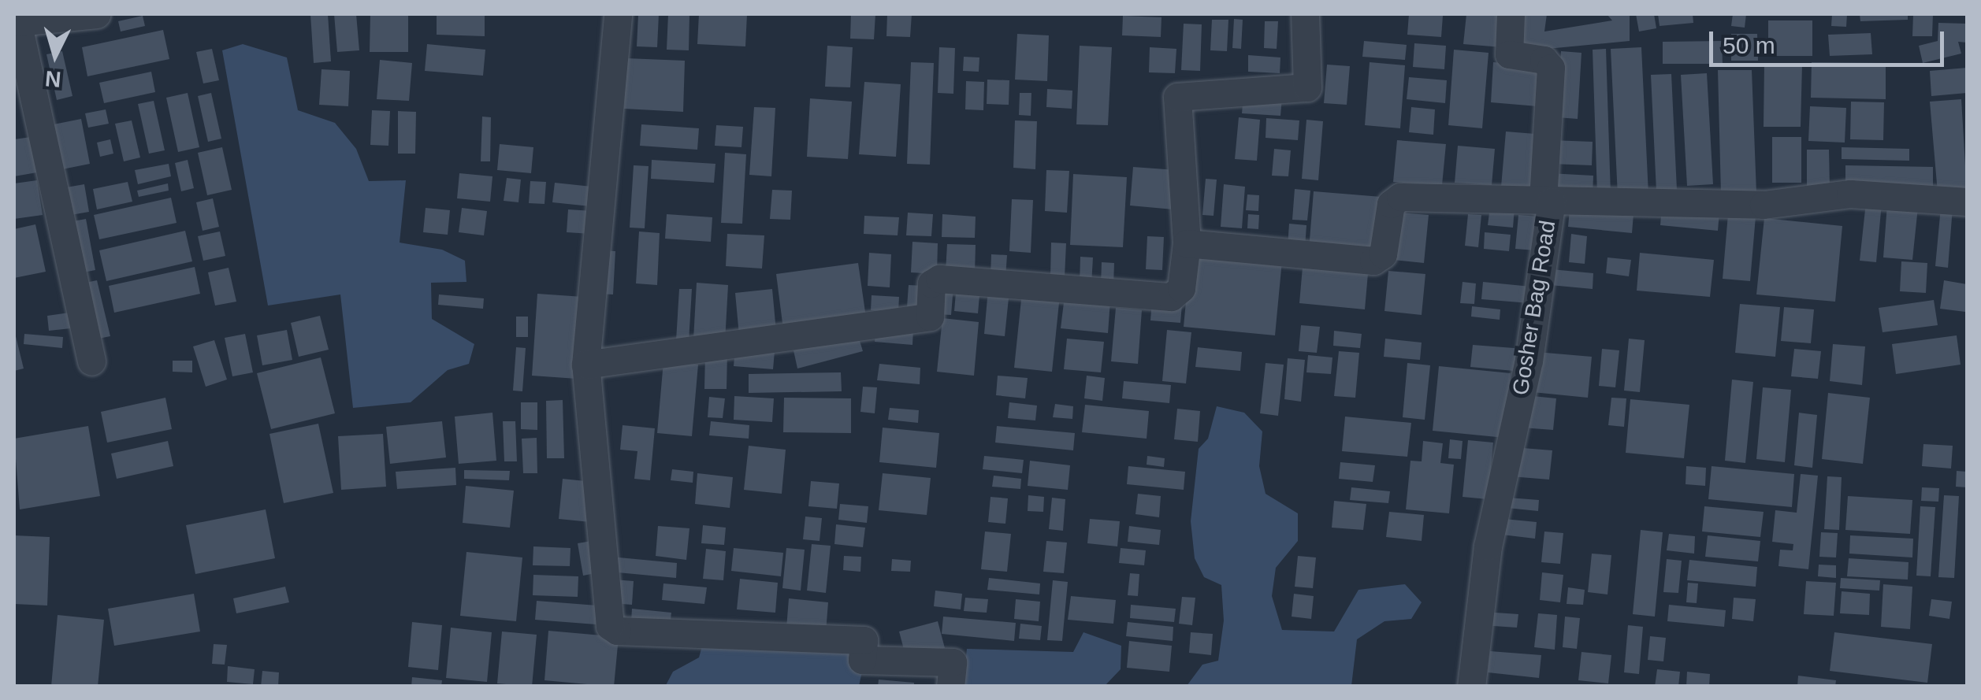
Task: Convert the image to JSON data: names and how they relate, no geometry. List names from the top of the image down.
{
  "streets": {
    "street": ["Gosher Bag Road"]
  },
  "scale_bar": "50 m",
  "north": "bottom"
}
